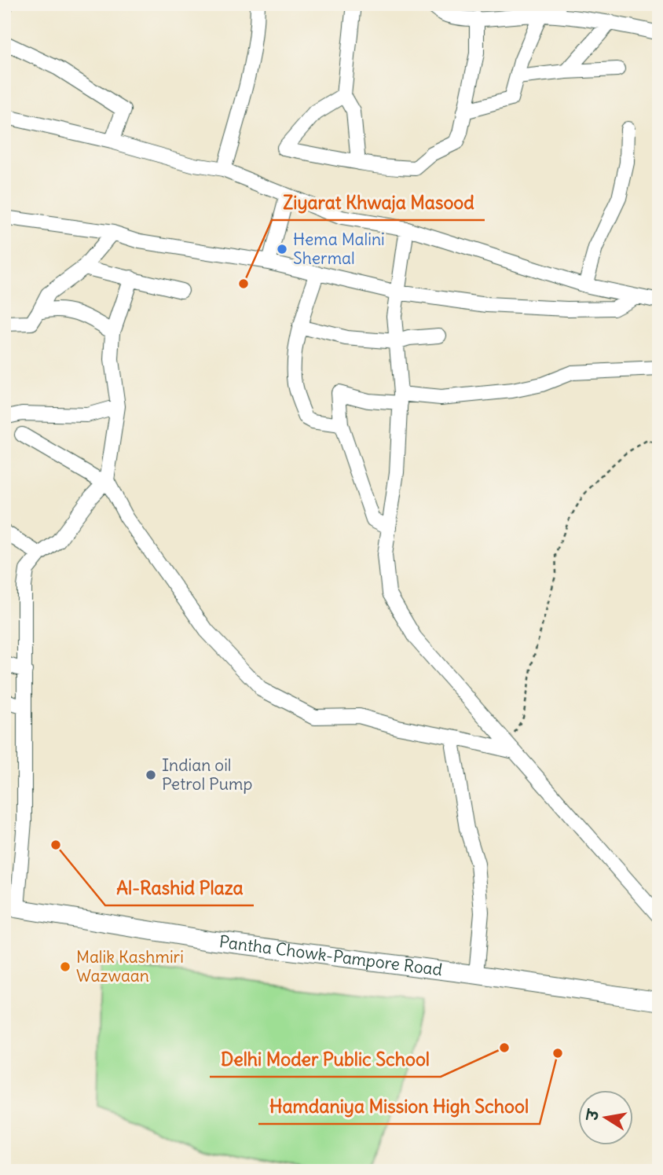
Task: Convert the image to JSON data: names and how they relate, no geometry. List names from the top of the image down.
{
  "streets": {
    "main road": ["Pantha Chowk-Pampore Road"]
  },
  "places": [
    "Hema Malini Shermal",
    "Ziyarat Khwaja Masood",
    "Indian oil Petrol Pump",
    "Al-Rashid Plaza",
    "Malik Kashmiri Wazwaan",
    "Delhi Moder Public School",
    "Hamdaniya Mission High School"
  ],
  "north": "left"
}
